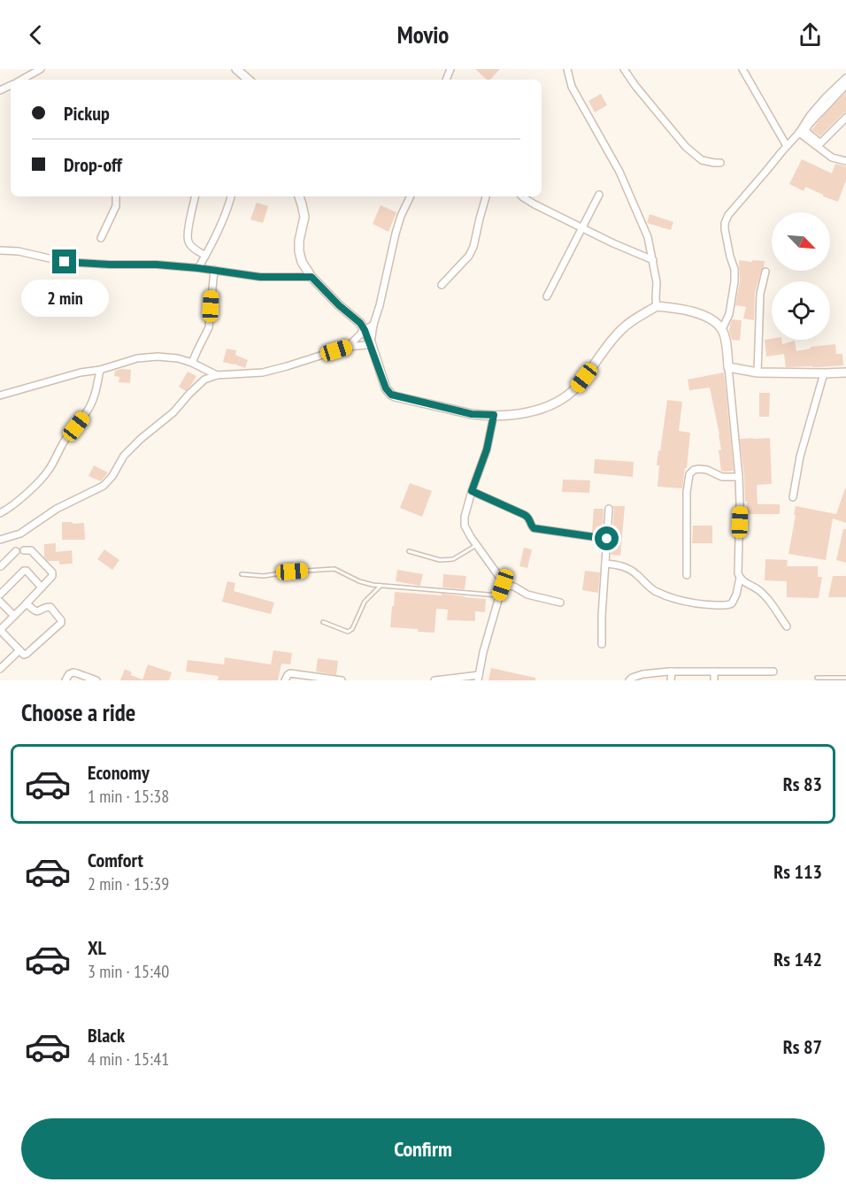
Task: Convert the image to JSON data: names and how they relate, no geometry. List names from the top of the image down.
{
  "north": "bottom right",
  "page": {
    "header": "Movio",
    "banner": ["Pickup", "Drop-off"],
    "bubble": "2 min",
    "heading": "Choose a ride",
    "list": [
      {
        "name": "Economy",
        "note": "1 min · 15:38",
        "value": "Rs 83"
      },
      {
        "name": "Comfort",
        "note": "2 min · 15:39",
        "value": "Rs 113"
      },
      {
        "name": "XL",
        "note": "3 min · 15:40",
        "value": "Rs 142"
      },
      {
        "name": "Black",
        "note": "4 min · 15:41",
        "value": "Rs 87"
      }
    ],
    "buttons": "Confirm"
  }
}
